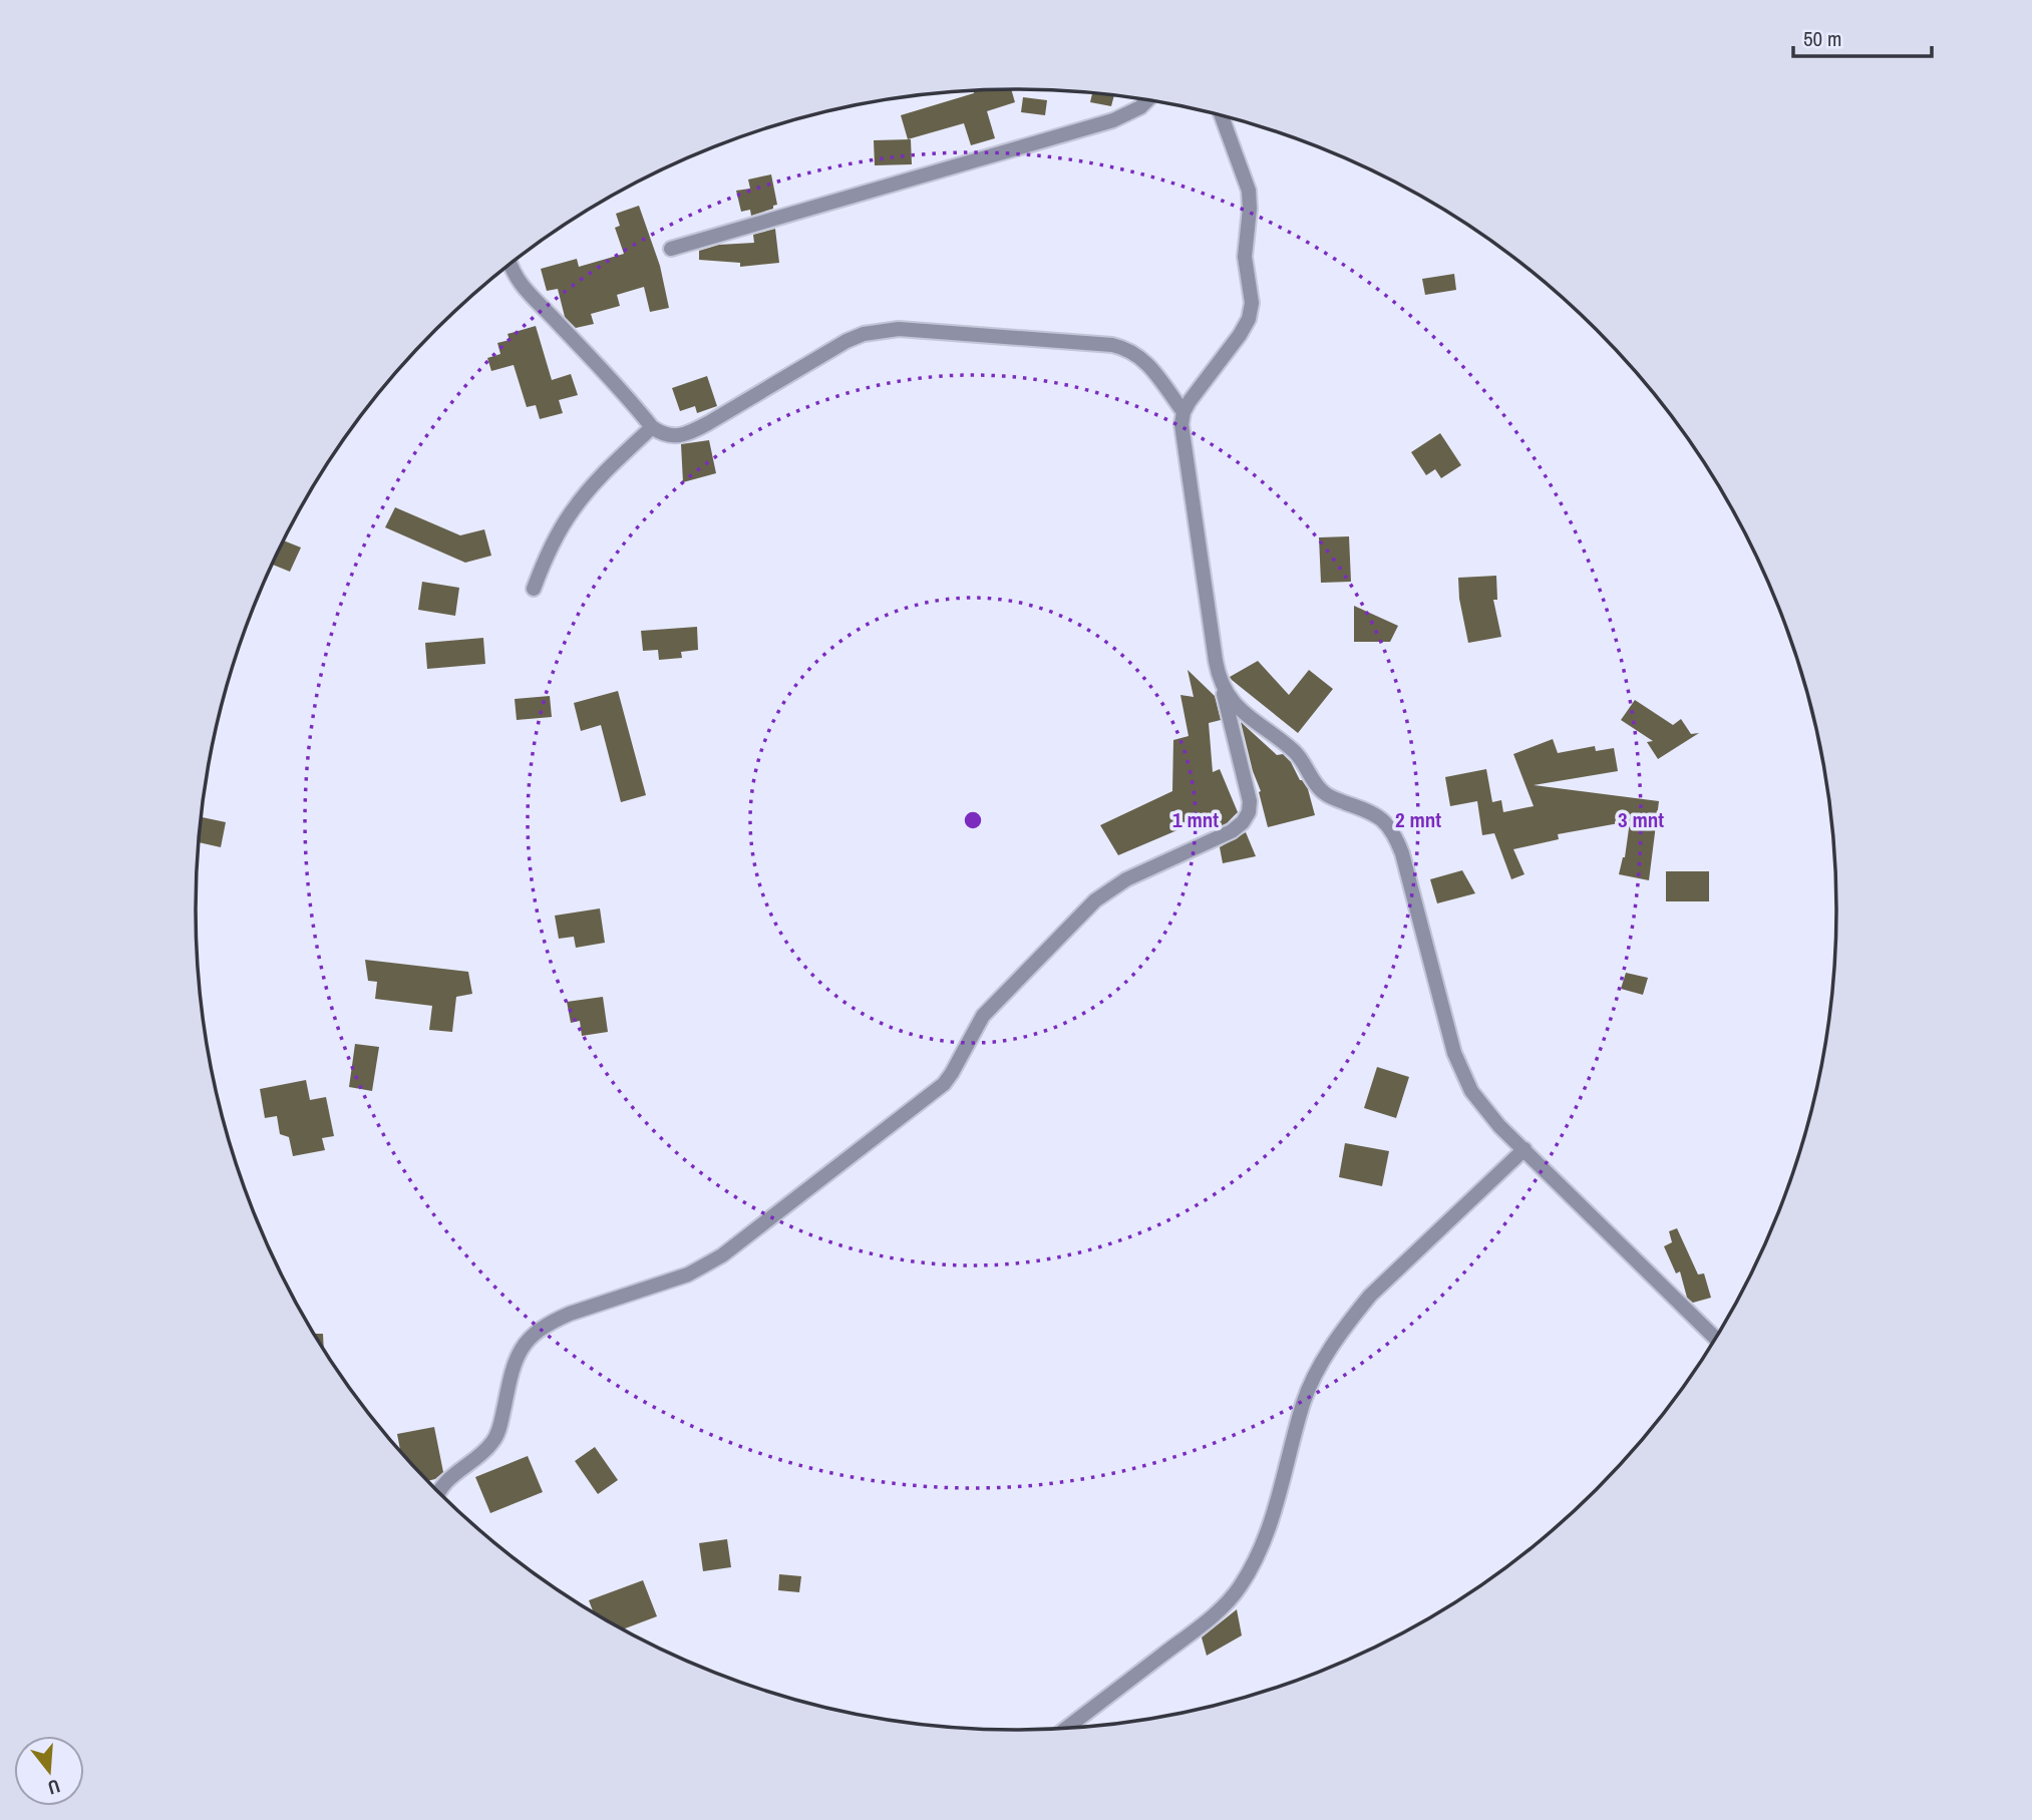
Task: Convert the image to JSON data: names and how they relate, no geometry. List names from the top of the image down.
{
  "scale_bar": "50 m",
  "north": "bottom",
  "rings": ["1 mnt", "2 mnt", "3 mnt"]
}
